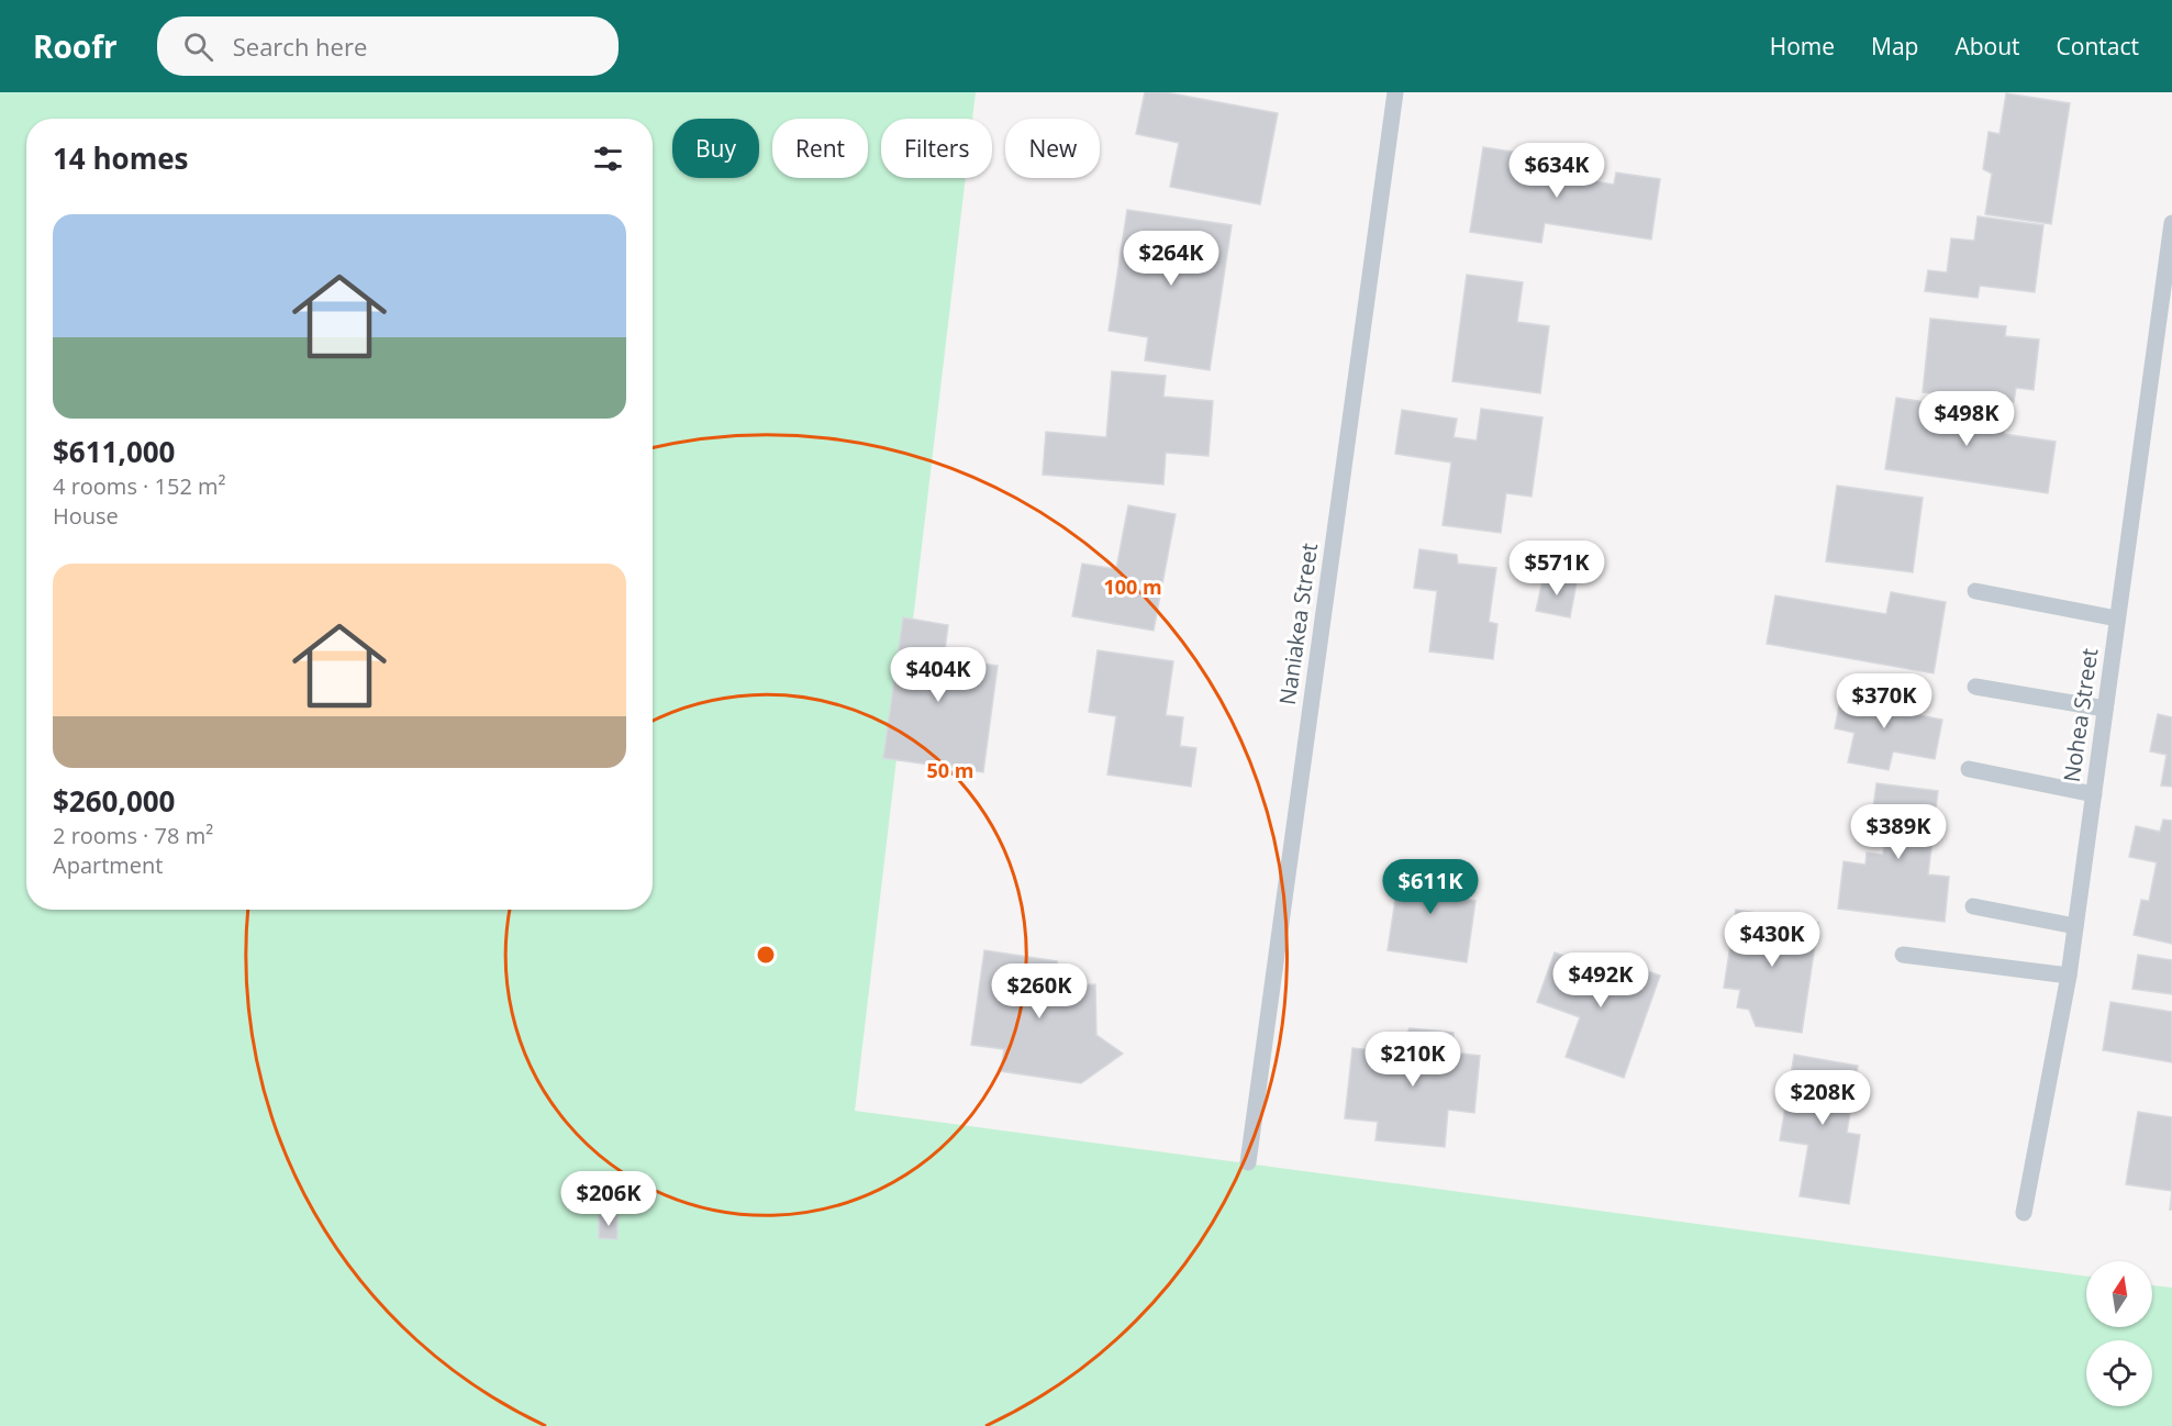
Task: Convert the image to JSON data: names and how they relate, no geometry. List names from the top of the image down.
{
  "streets": {
    "lane": ["Naniakea Street", "Nohea Street"]
  },
  "north": "top",
  "page": {
    "header": "Roofr",
    "search": "Search here",
    "nav": [
      "Home",
      "Map",
      "About",
      "Contact"
    ],
    "chip": [
      "Buy",
      "Rent",
      "Filters",
      "New"
    ],
    "heading": "14 homes",
    "price": [
      "$634K",
      "$264K",
      "$498K",
      "$571K",
      "$404K",
      "$370K",
      "$389K",
      "$611K",
      "$430K",
      "$492K",
      "$260K",
      "$210K",
      "$208K",
      "$206K"
    ],
    "list": [
      {
        "name": "$611,000",
        "note": "4 rooms · 152 m² · House"
      },
      {
        "name": "$260,000",
        "note": "2 rooms · 78 m² · Apartment"
      }
    ]
  },
  "rings": ["100 m", "50 m"]
}
